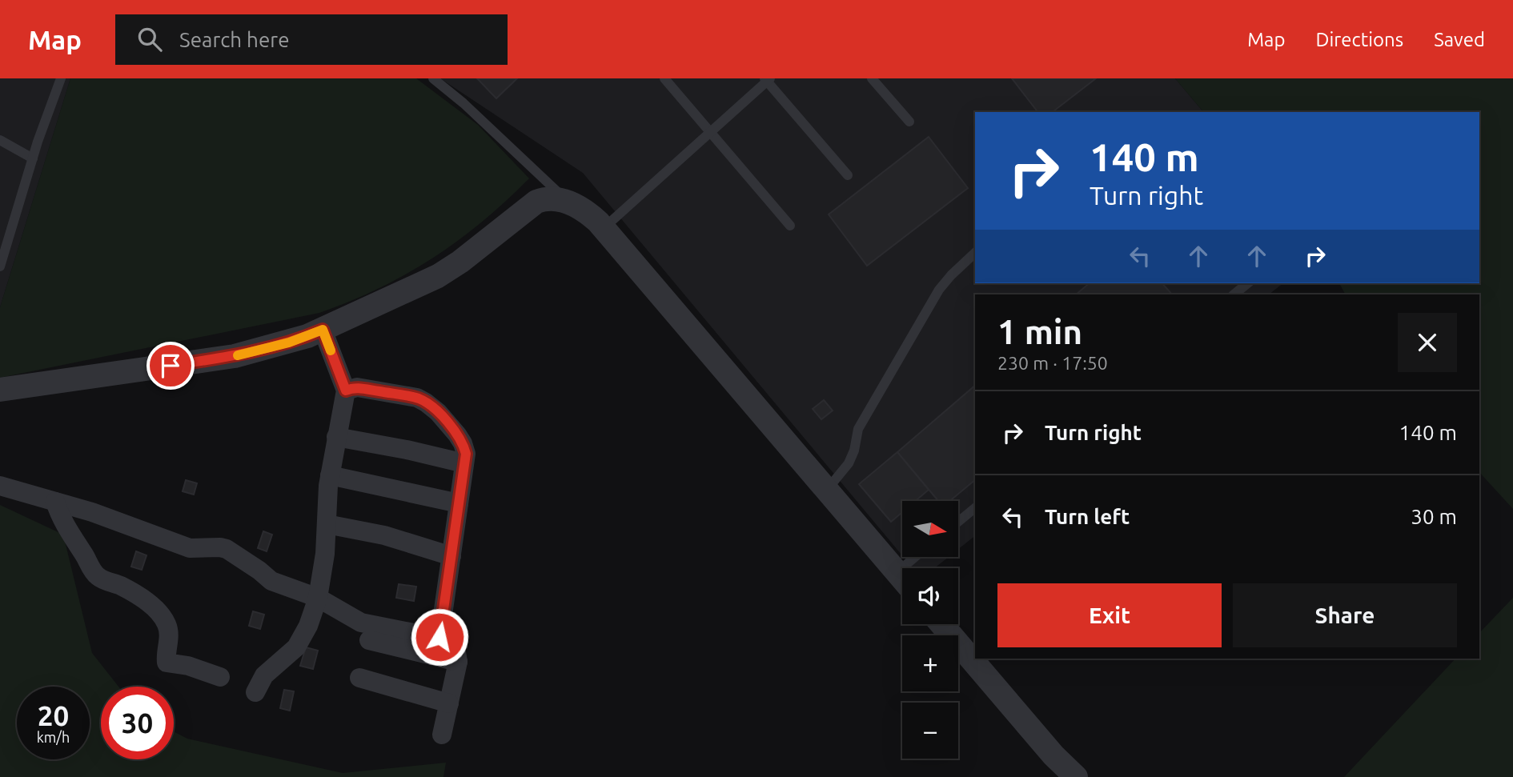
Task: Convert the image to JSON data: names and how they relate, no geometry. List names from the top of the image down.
{
  "north": "right",
  "page": {
    "header": "Map",
    "search": "Search here",
    "nav": ["Map", "Directions", "Saved"],
    "turn": ["140 m", "Turn right"],
    "heading": ["1 min", "230 m · 17:50"],
    "list": [
      {
        "name": "Turn right",
        "value": "140 m"
      },
      {
        "name": "Turn left",
        "value": "30 m"
      }
    ],
    "map_buttons": ["+", "−"],
    "buttons": ["Exit", "Share"],
    "speed": "20 km/h",
    "limit": "30"
  }
}
